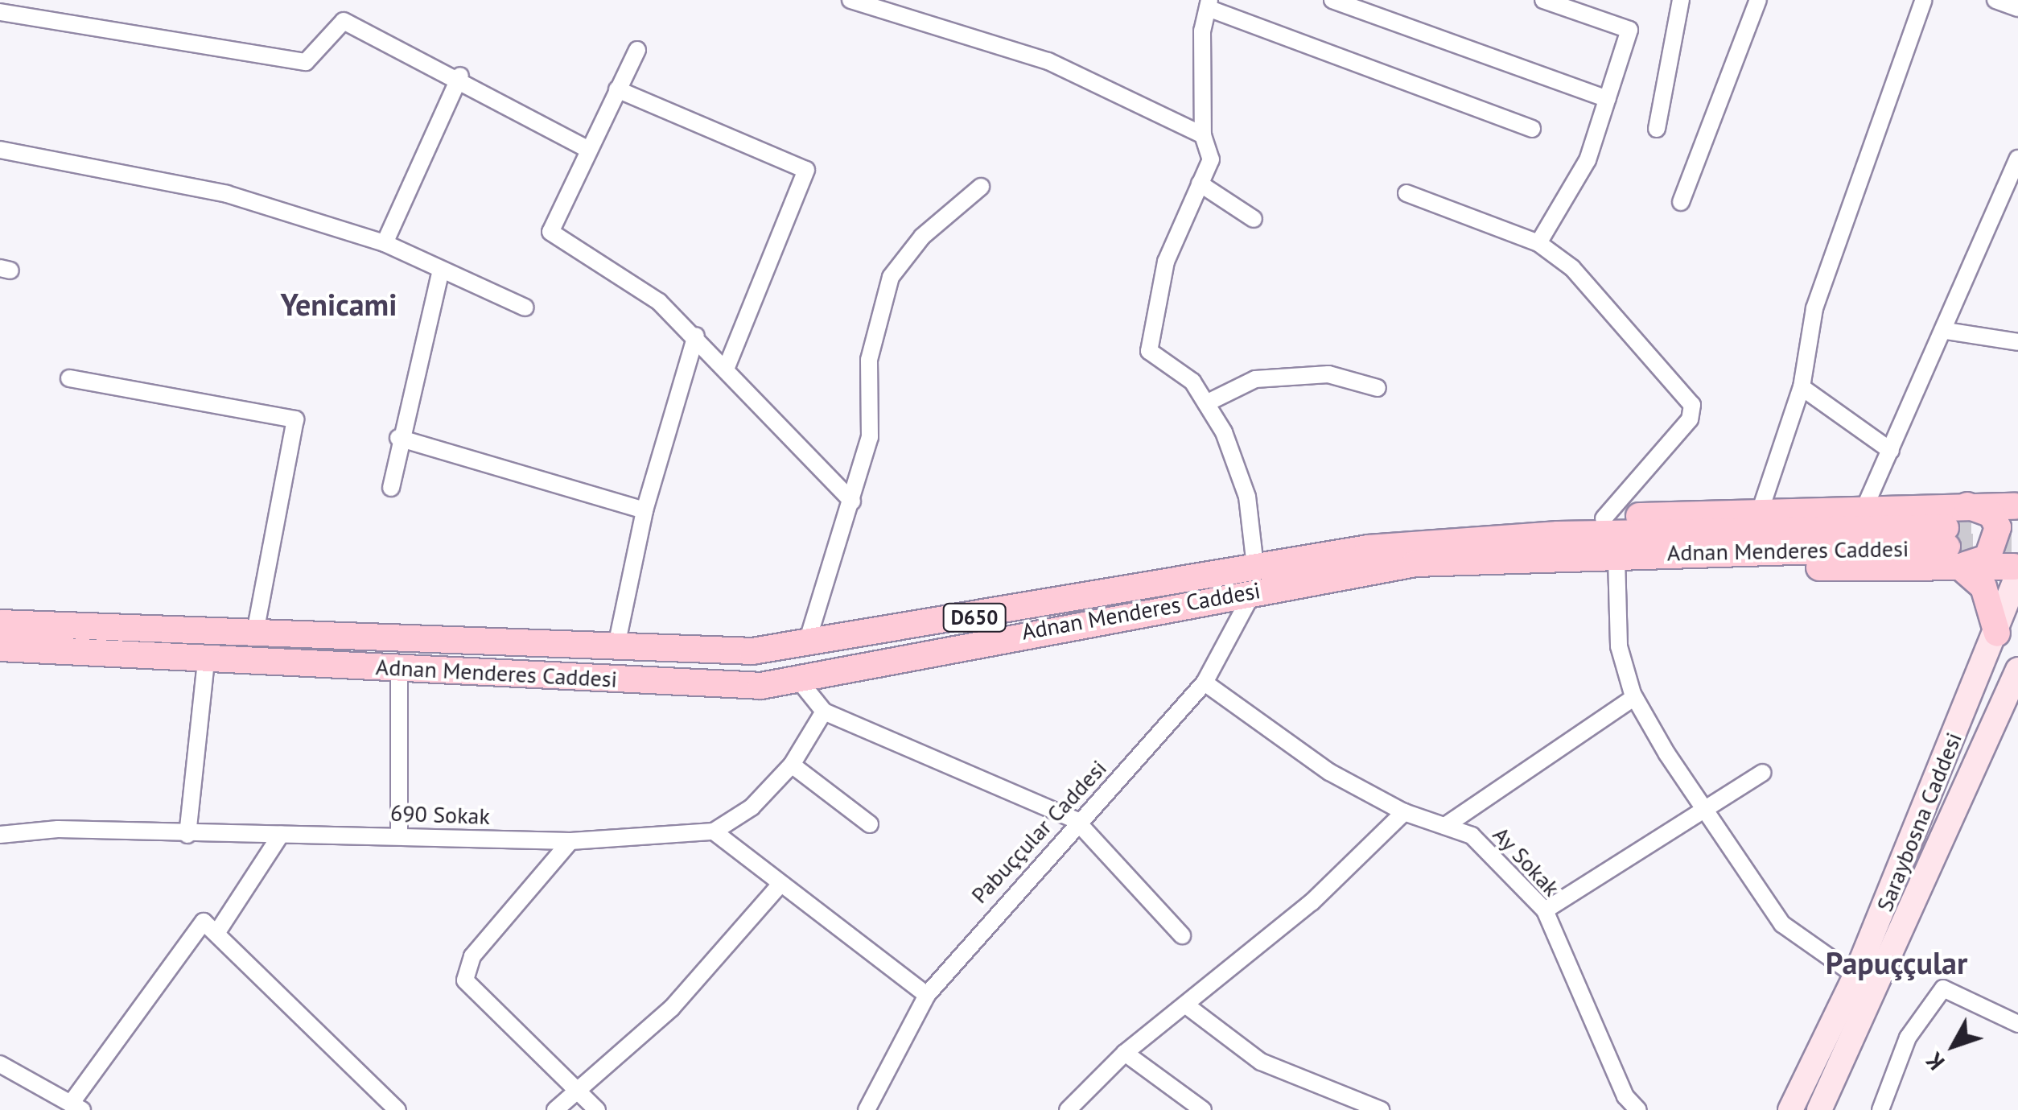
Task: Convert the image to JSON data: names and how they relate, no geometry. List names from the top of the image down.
{
  "streets": {
    "main road": ["Adnan Menderes Caddesi", "D650", "Saraybosna Caddesi"],
    "street": ["690 Sokak", "Pabuççular Caddesi", "Ay Sokak"]
  },
  "crossings": [
    ["Adnan Menderes Caddesi", "Pabuççular Caddesi"],
    ["Pabuççular Caddesi", "Ay Sokak"]
  ],
  "districts": ["Yenicami", "Papuççular"],
  "north": "bottom left"
}
